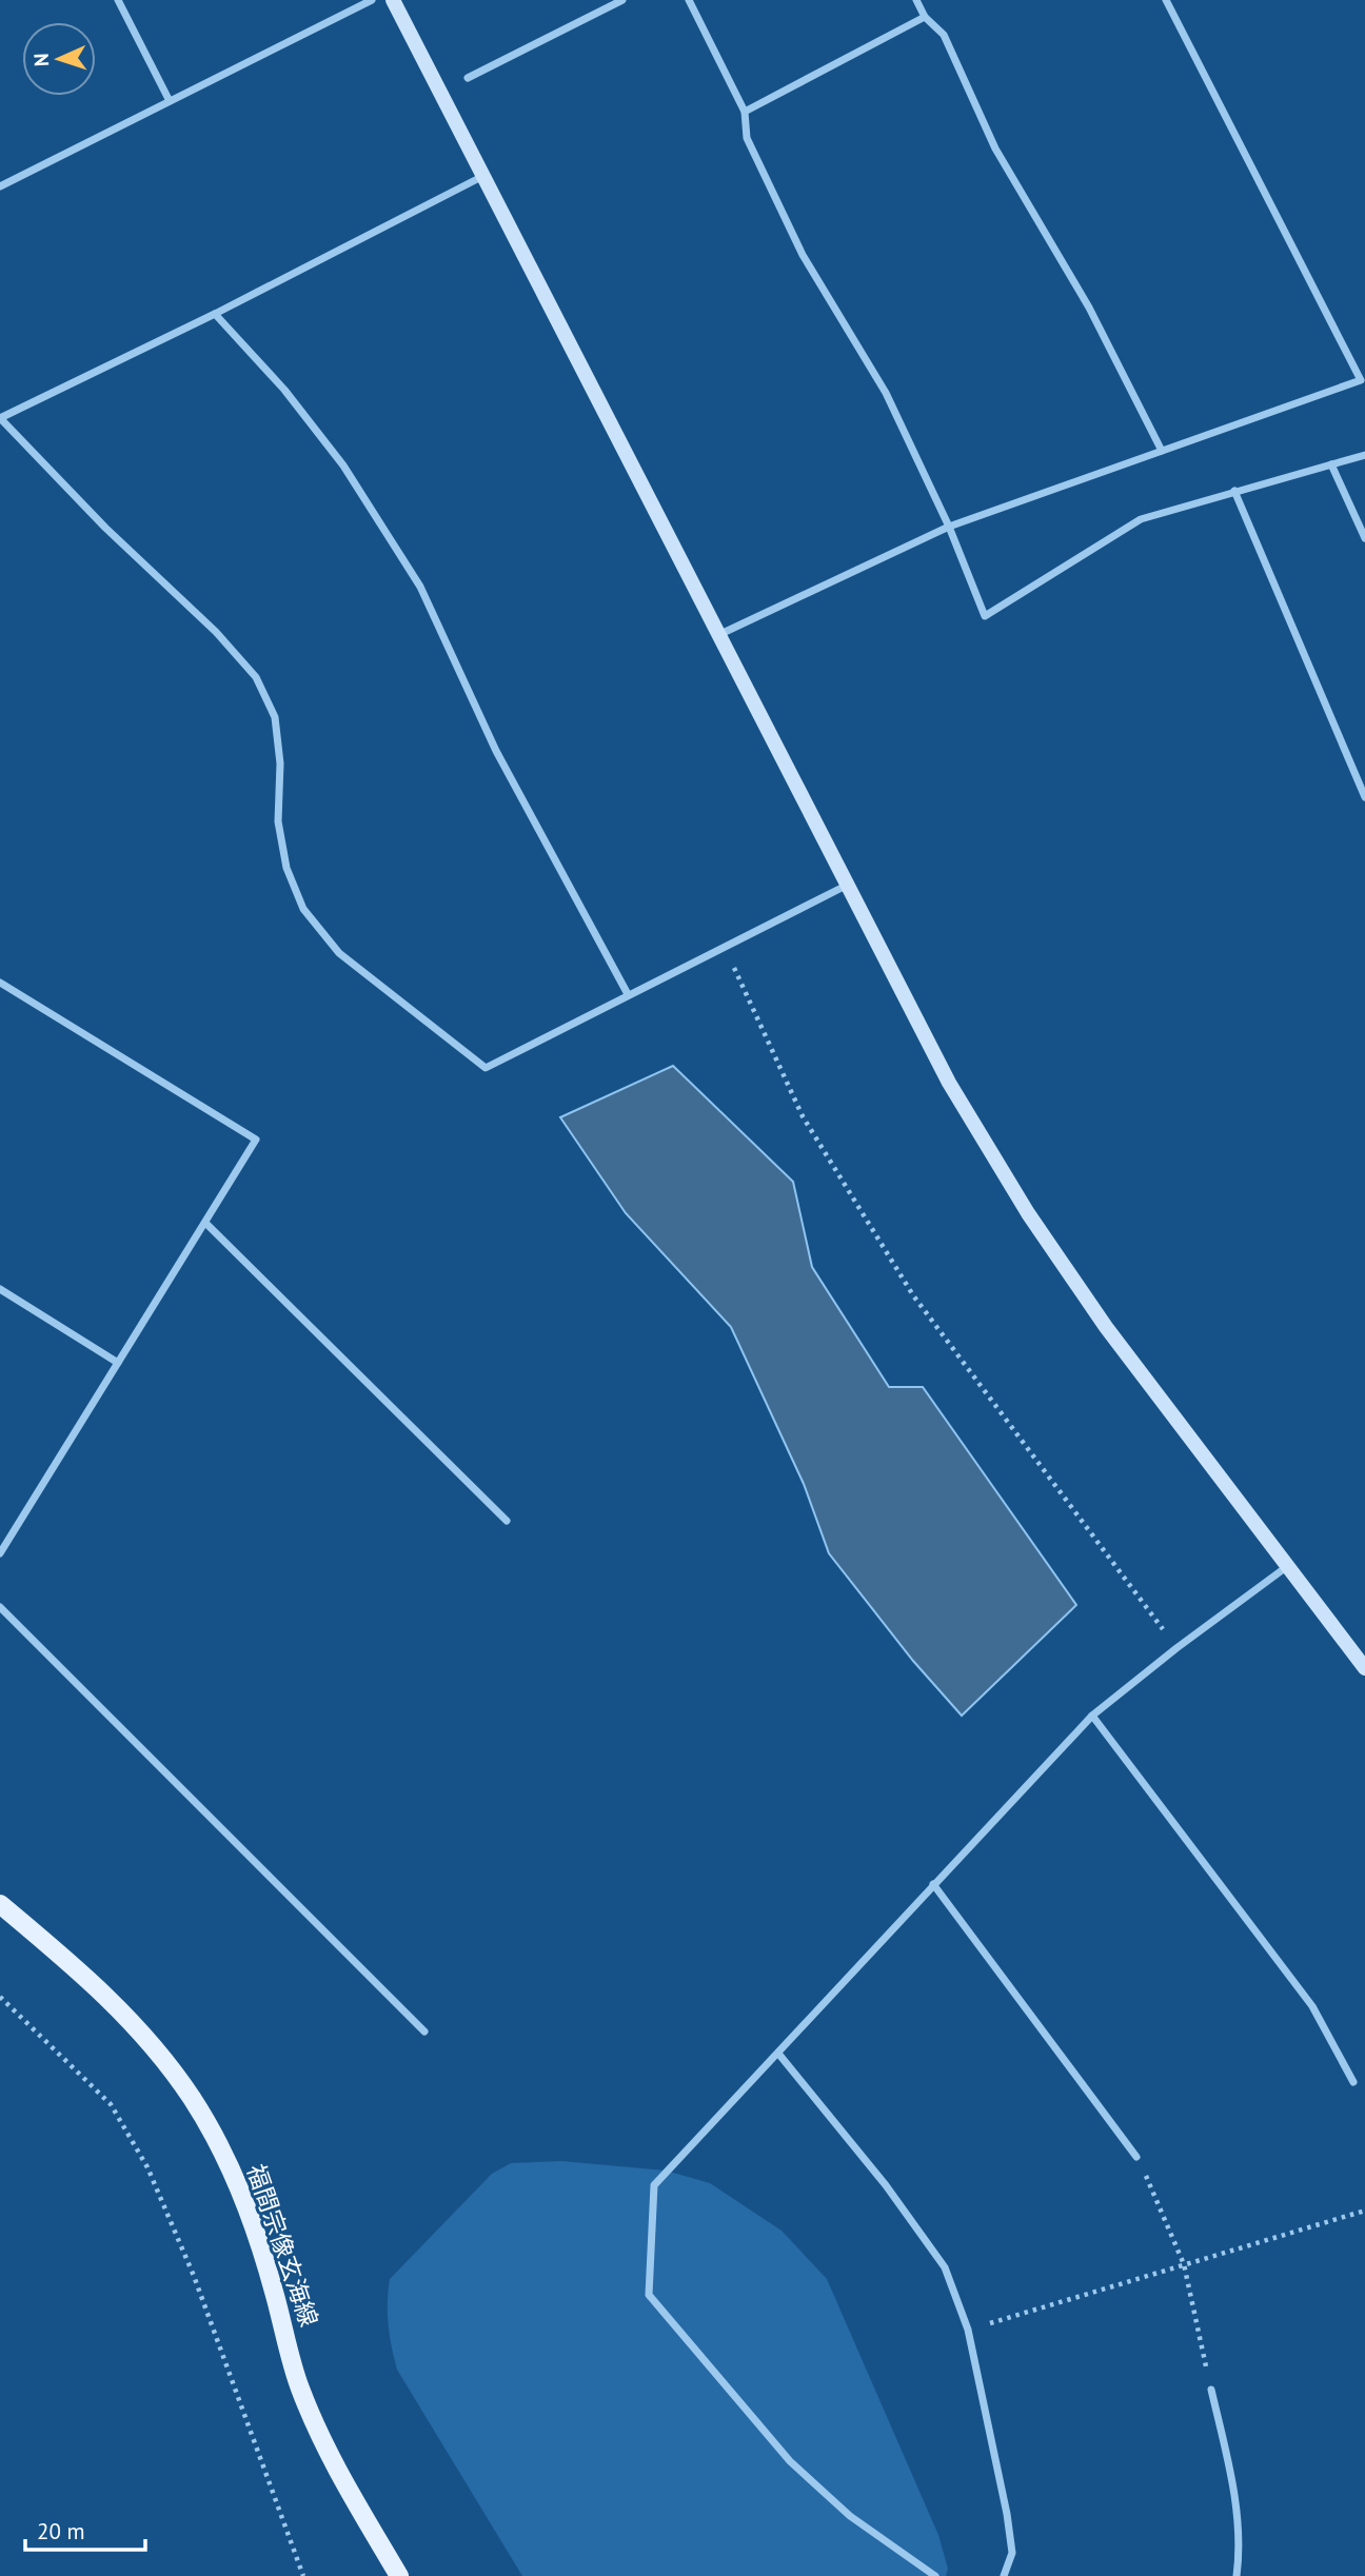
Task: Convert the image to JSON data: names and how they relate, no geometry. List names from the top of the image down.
{
  "streets": {
    "main road": ["福間宗像玄海線"]
  },
  "scale_bar": "20 m",
  "north": "left"
}
